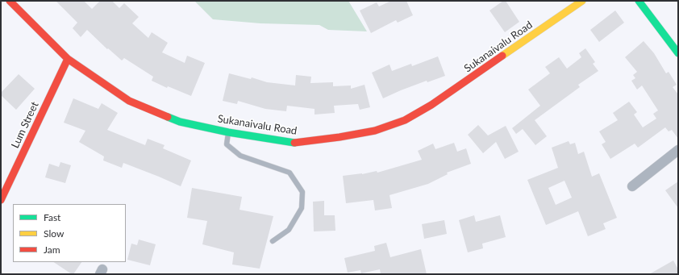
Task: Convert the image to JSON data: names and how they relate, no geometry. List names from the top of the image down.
{
  "streets": {
    "main road": ["Sukanaivalu Road", "Lum Street"]
  },
  "crossings": [
    ["Sukanaivalu Road", "Lum Street"]
  ],
  "legend": ["Fast", "Slow", "Jam"]
}
